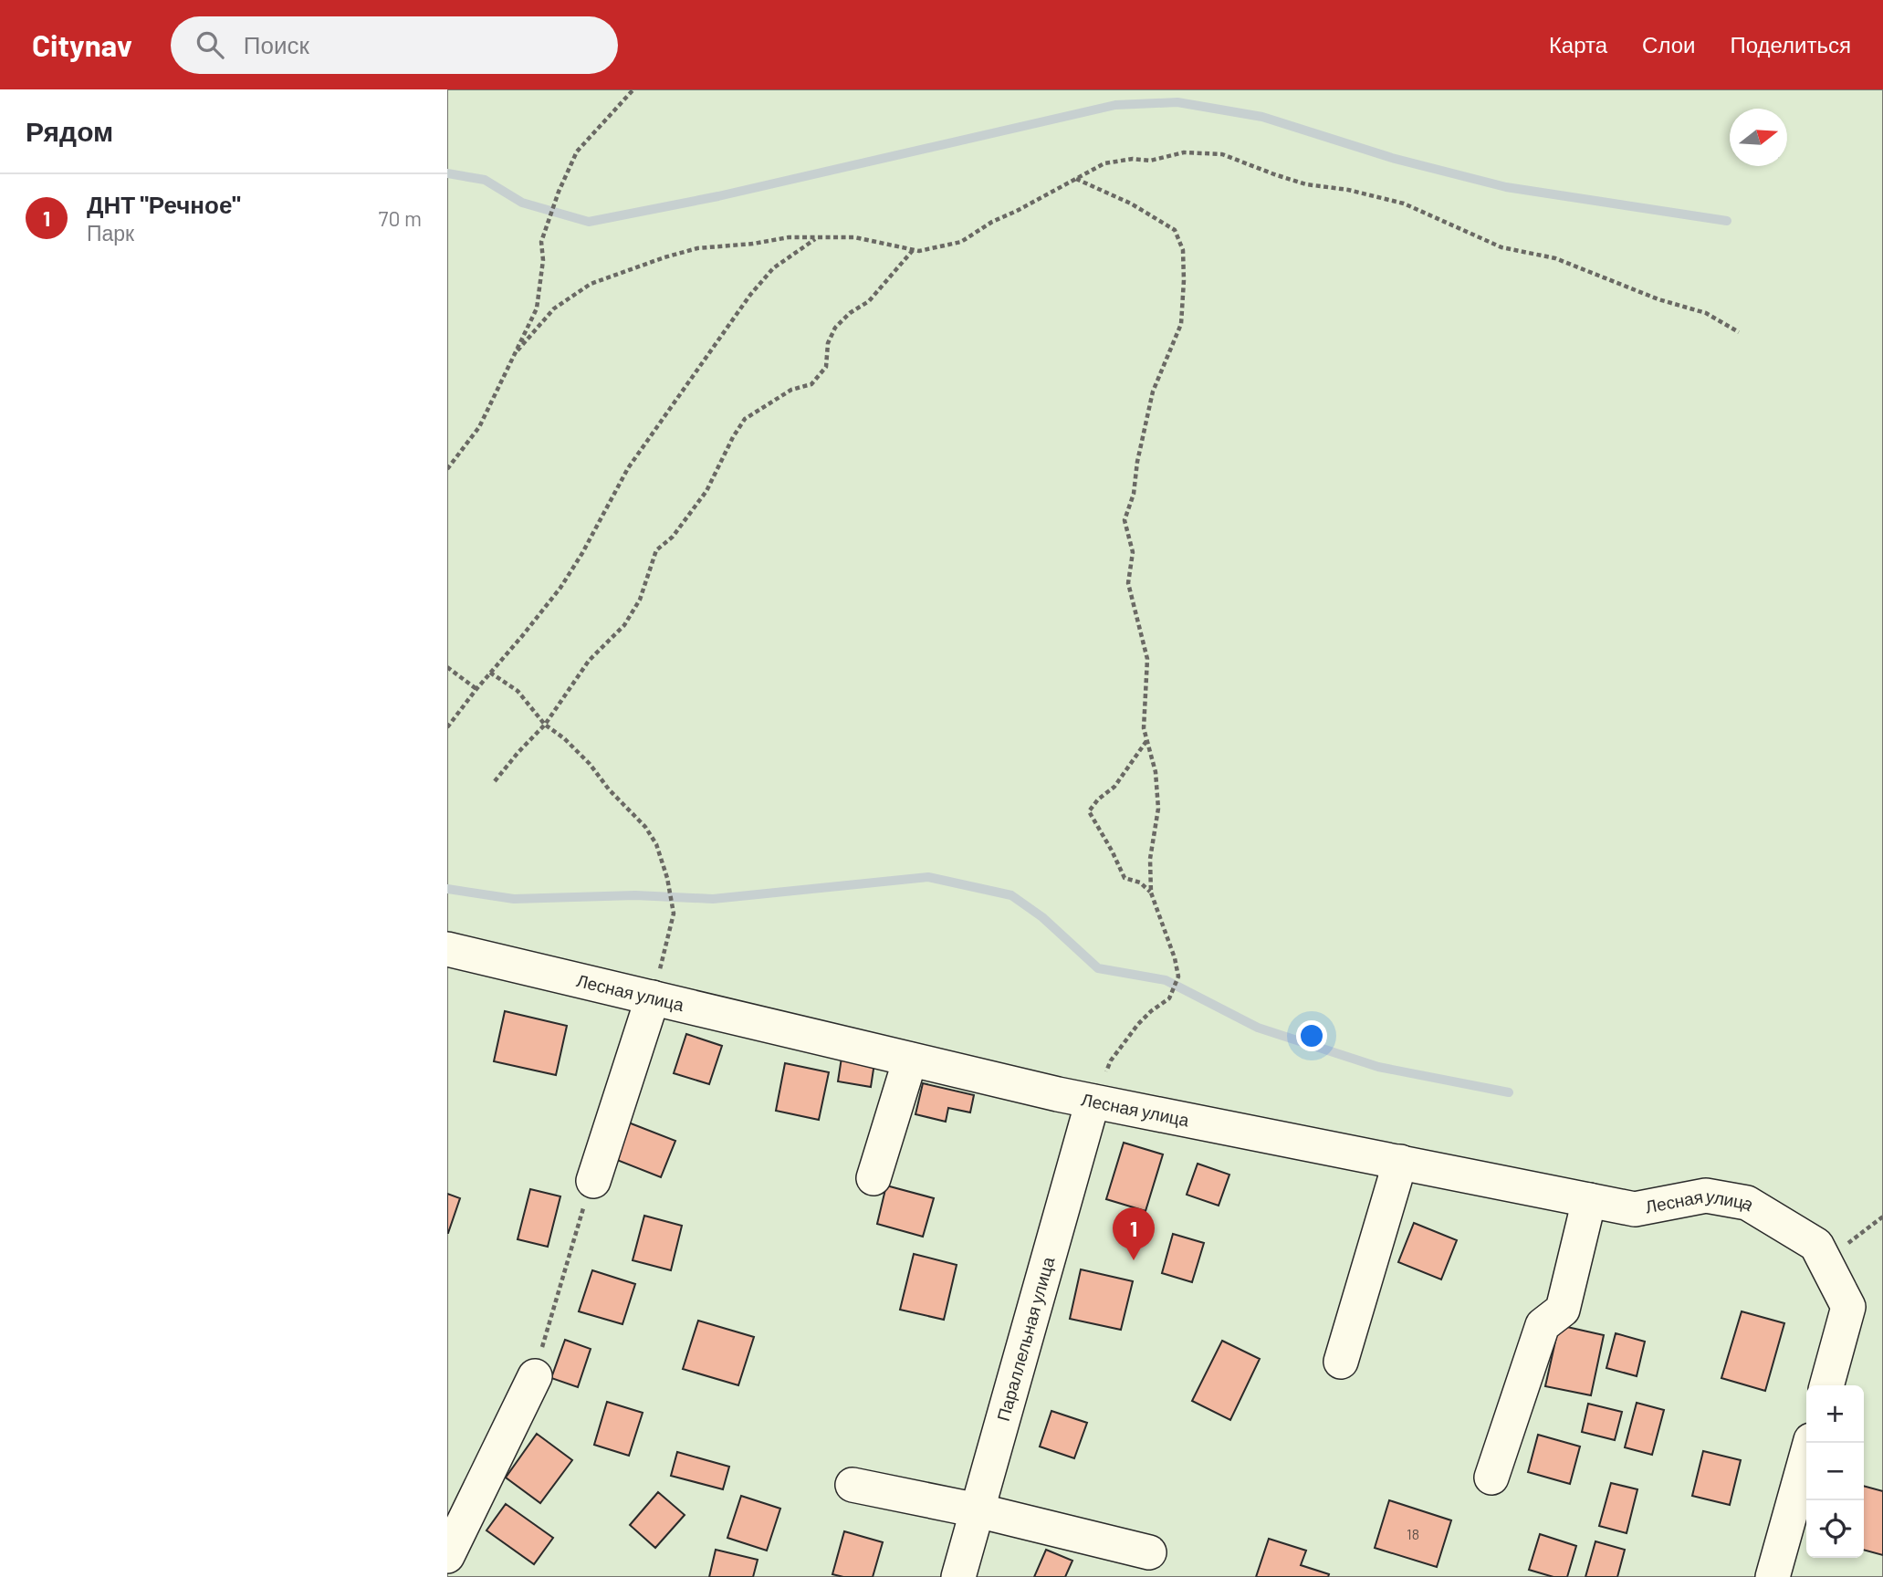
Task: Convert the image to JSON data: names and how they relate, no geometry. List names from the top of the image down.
{
  "streets": {
    "street": ["Лесная улица", "Параллельная улица"]
  },
  "crossings": [
    ["Лесная улица", "Параллельная улица"]
  ],
  "house_numbers": ["18"],
  "north": "right",
  "page": {
    "header": "Citynav",
    "search": "Поиск",
    "nav": ["Карта", "Слои", "Поделиться"],
    "heading": "Рядом",
    "list": [
      {
        "mark": "1",
        "name": "ДНТ \"Речное\"",
        "note": "Парк",
        "value": "70 m"
      }
    ],
    "pins": "1",
    "map_buttons": ["+", "−"]
  }
}
